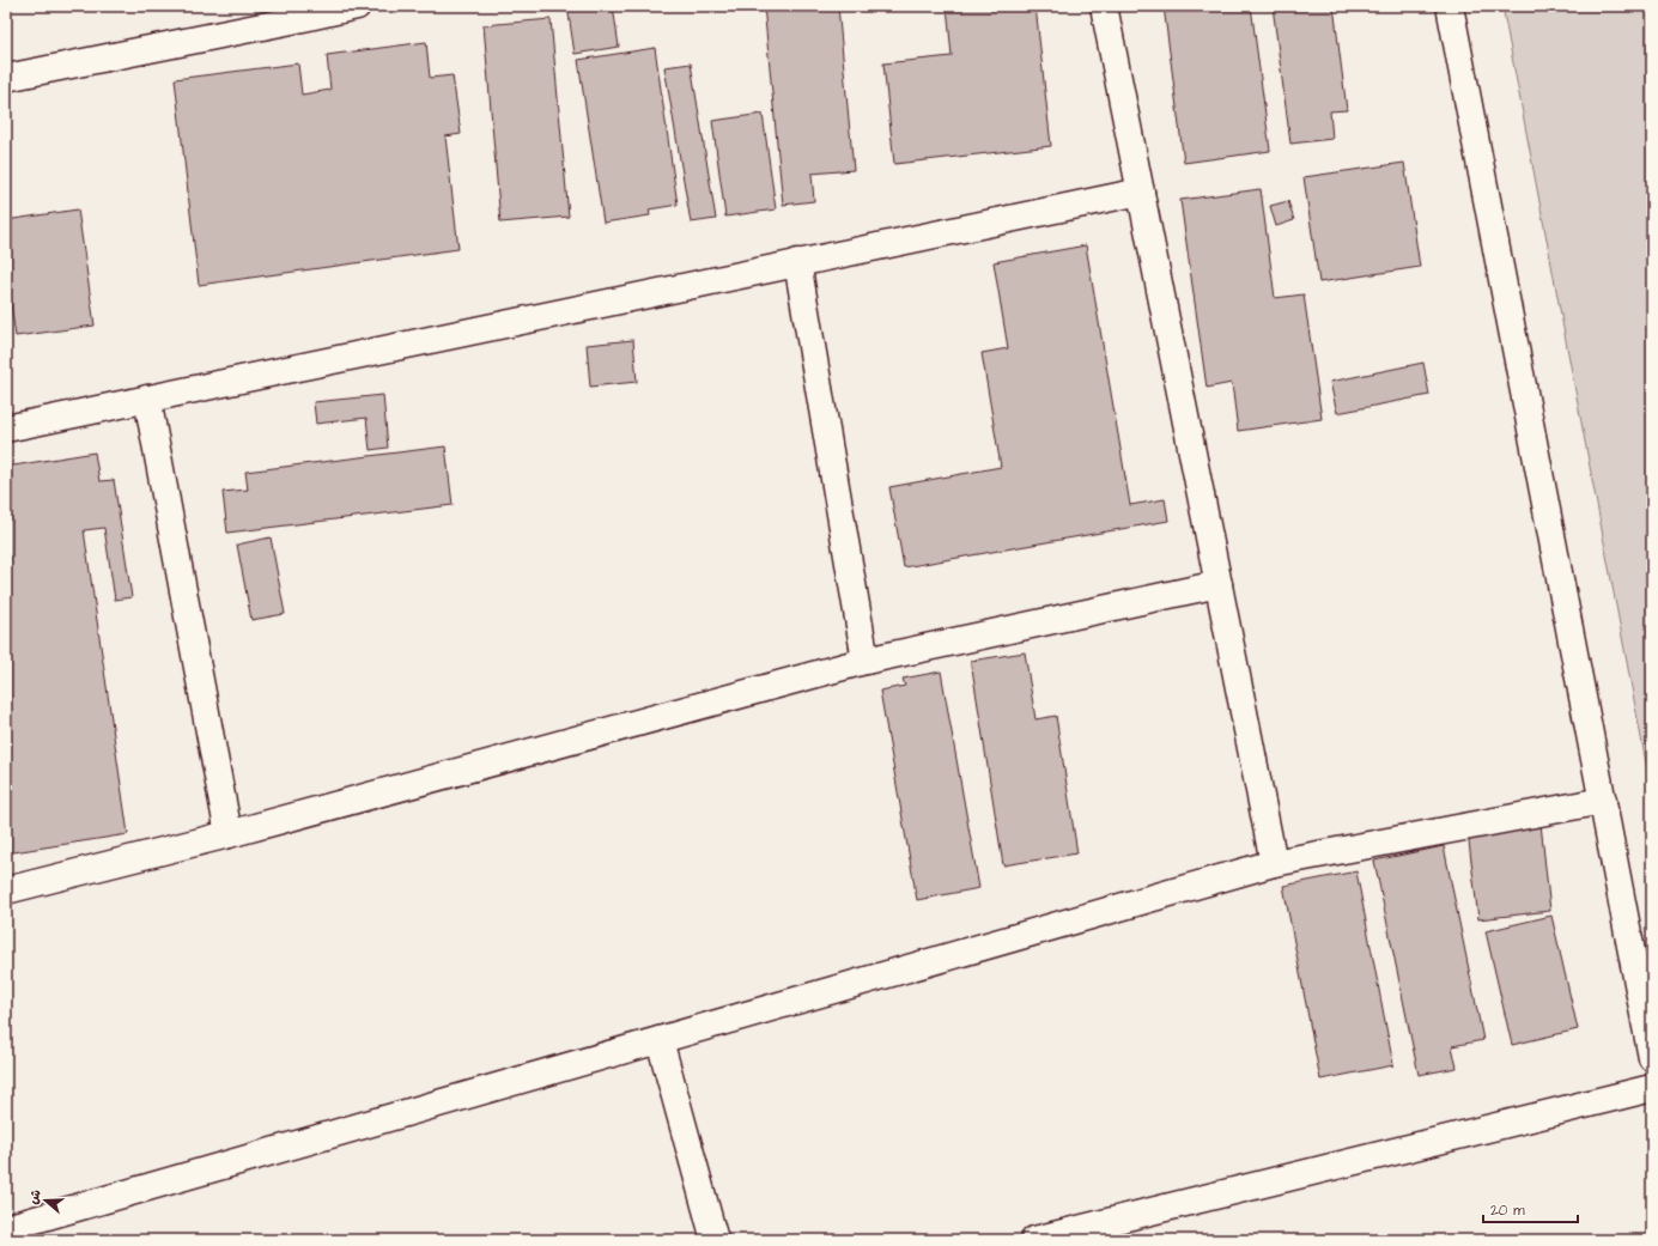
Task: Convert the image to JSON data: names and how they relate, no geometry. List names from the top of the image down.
{
  "scale_bar": "20 m",
  "north": "left"
}
